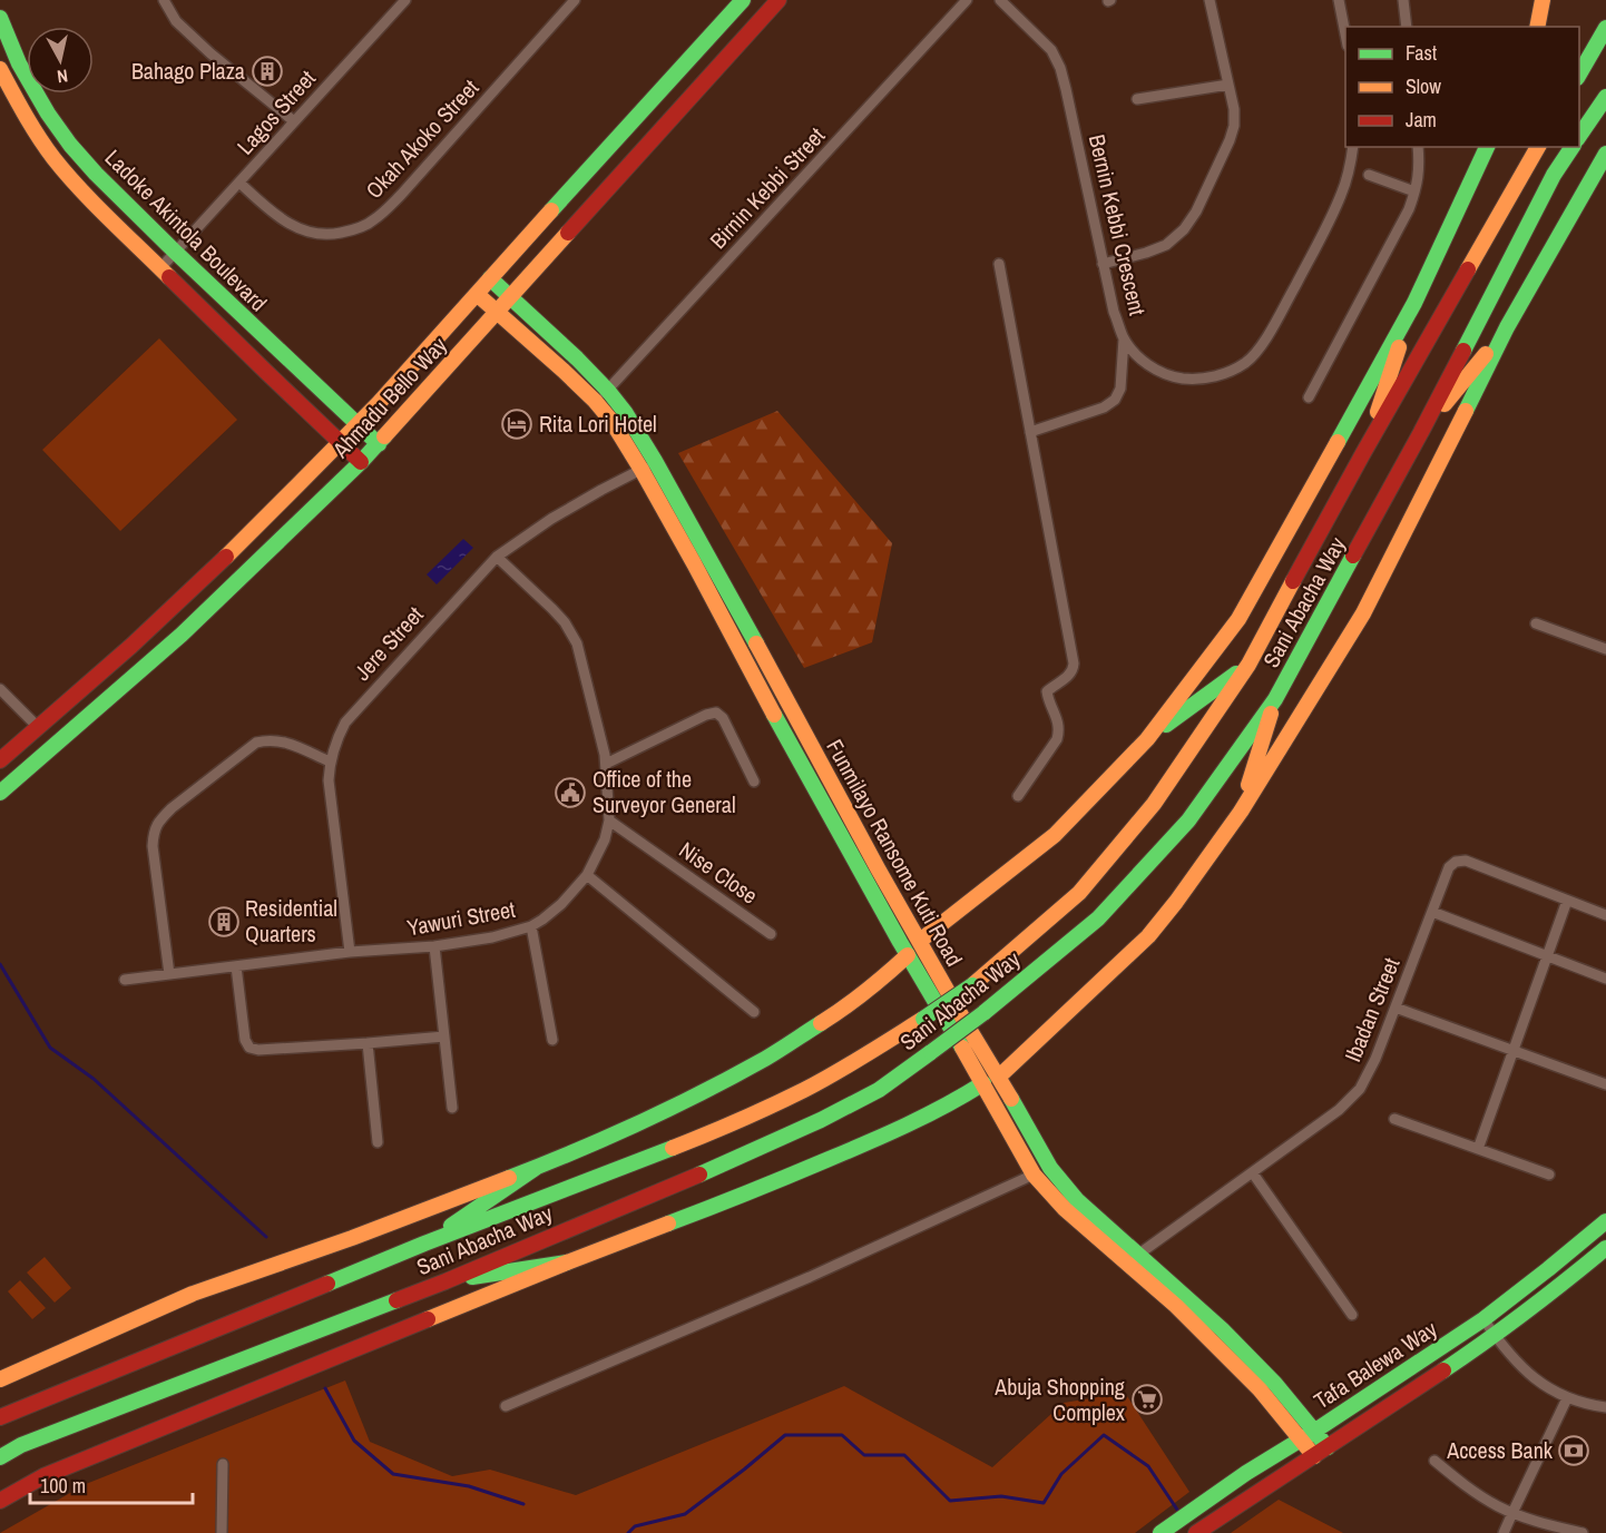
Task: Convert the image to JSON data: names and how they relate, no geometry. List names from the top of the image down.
{
  "streets": {
    "main road": [
      "Ladoke Akintola Boulevard",
      "Ahmadu Bello Way",
      "Sani Abacha Way",
      "Funmilayo Ransome Kuti Road",
      "Tafa Balewa Way"
    ],
    "street": [
      "Lagos Street",
      "Okah Akoko Street",
      "Birnin Kebbi Street",
      "Bernin Kebbi Crescent",
      "Jere Street",
      "Nise Close",
      "Yawuri Street",
      "Ibadan Street"
    ]
  },
  "crossings": [
    ["Lagos Street", "Okah Akoko Street"],
    ["Lagos Street", "Ladoke Akintola Boulevard"],
    ["Birnin Kebbi Street", "Funmilayo Ransome Kuti Road"],
    ["Ladoke Akintola Boulevard", "Ahmadu Bello Way"],
    ["Ahmadu Bello Way", "Funmilayo Ransome Kuti Road"],
    ["Jere Street", "Funmilayo Ransome Kuti Road"],
    ["Jere Street", "Yawuri Street"],
    ["Funmilayo Ransome Kuti Road", "Ibadan Street"],
    ["Funmilayo Ransome Kuti Road", "Tafa Balewa Way"],
    ["Nise Close", "Yawuri Street"]
  ],
  "places": {
    "building": ["Bahago Plaza", "Residential Quarters"],
    "hotel": ["Rita Lori Hotel"],
    "public building": ["Office of the Surveyor General"],
    "supermarket": ["Abuja Shopping Complex"],
    "bank": ["Access Bank"]
  },
  "legend": ["Fast", "Slow", "Jam"],
  "scale_bar": "100 m",
  "north": "bottom"
}
